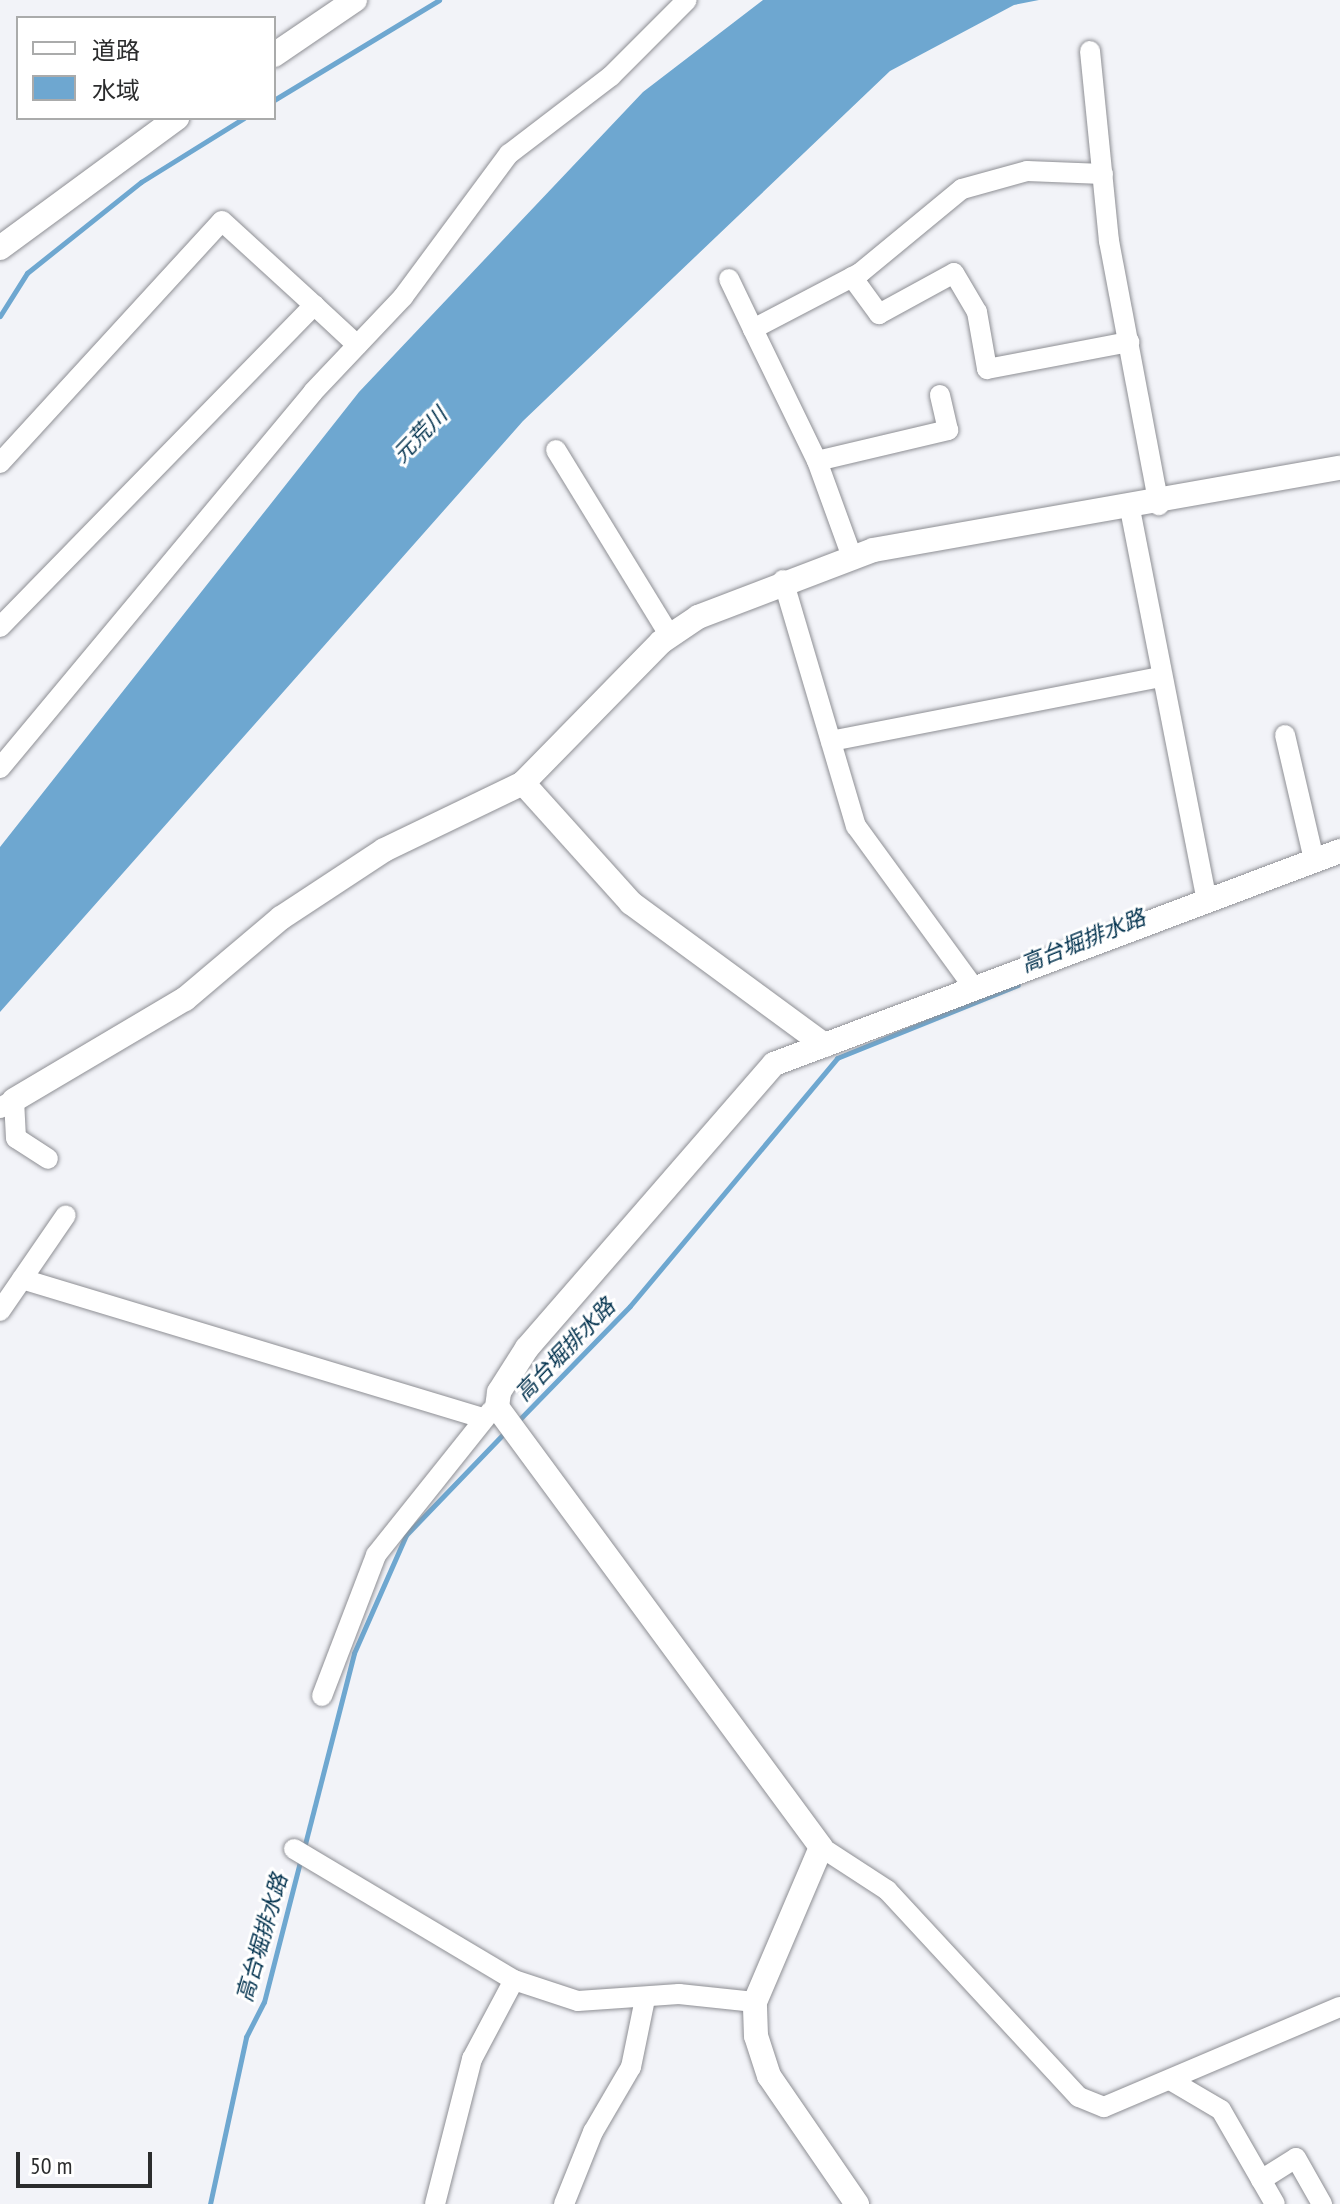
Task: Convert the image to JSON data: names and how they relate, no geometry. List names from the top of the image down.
{
  "water": ["元荒川", "高台堀排水路"],
  "legend": ["道路", "水域"],
  "scale_bar": "50 m"
}
